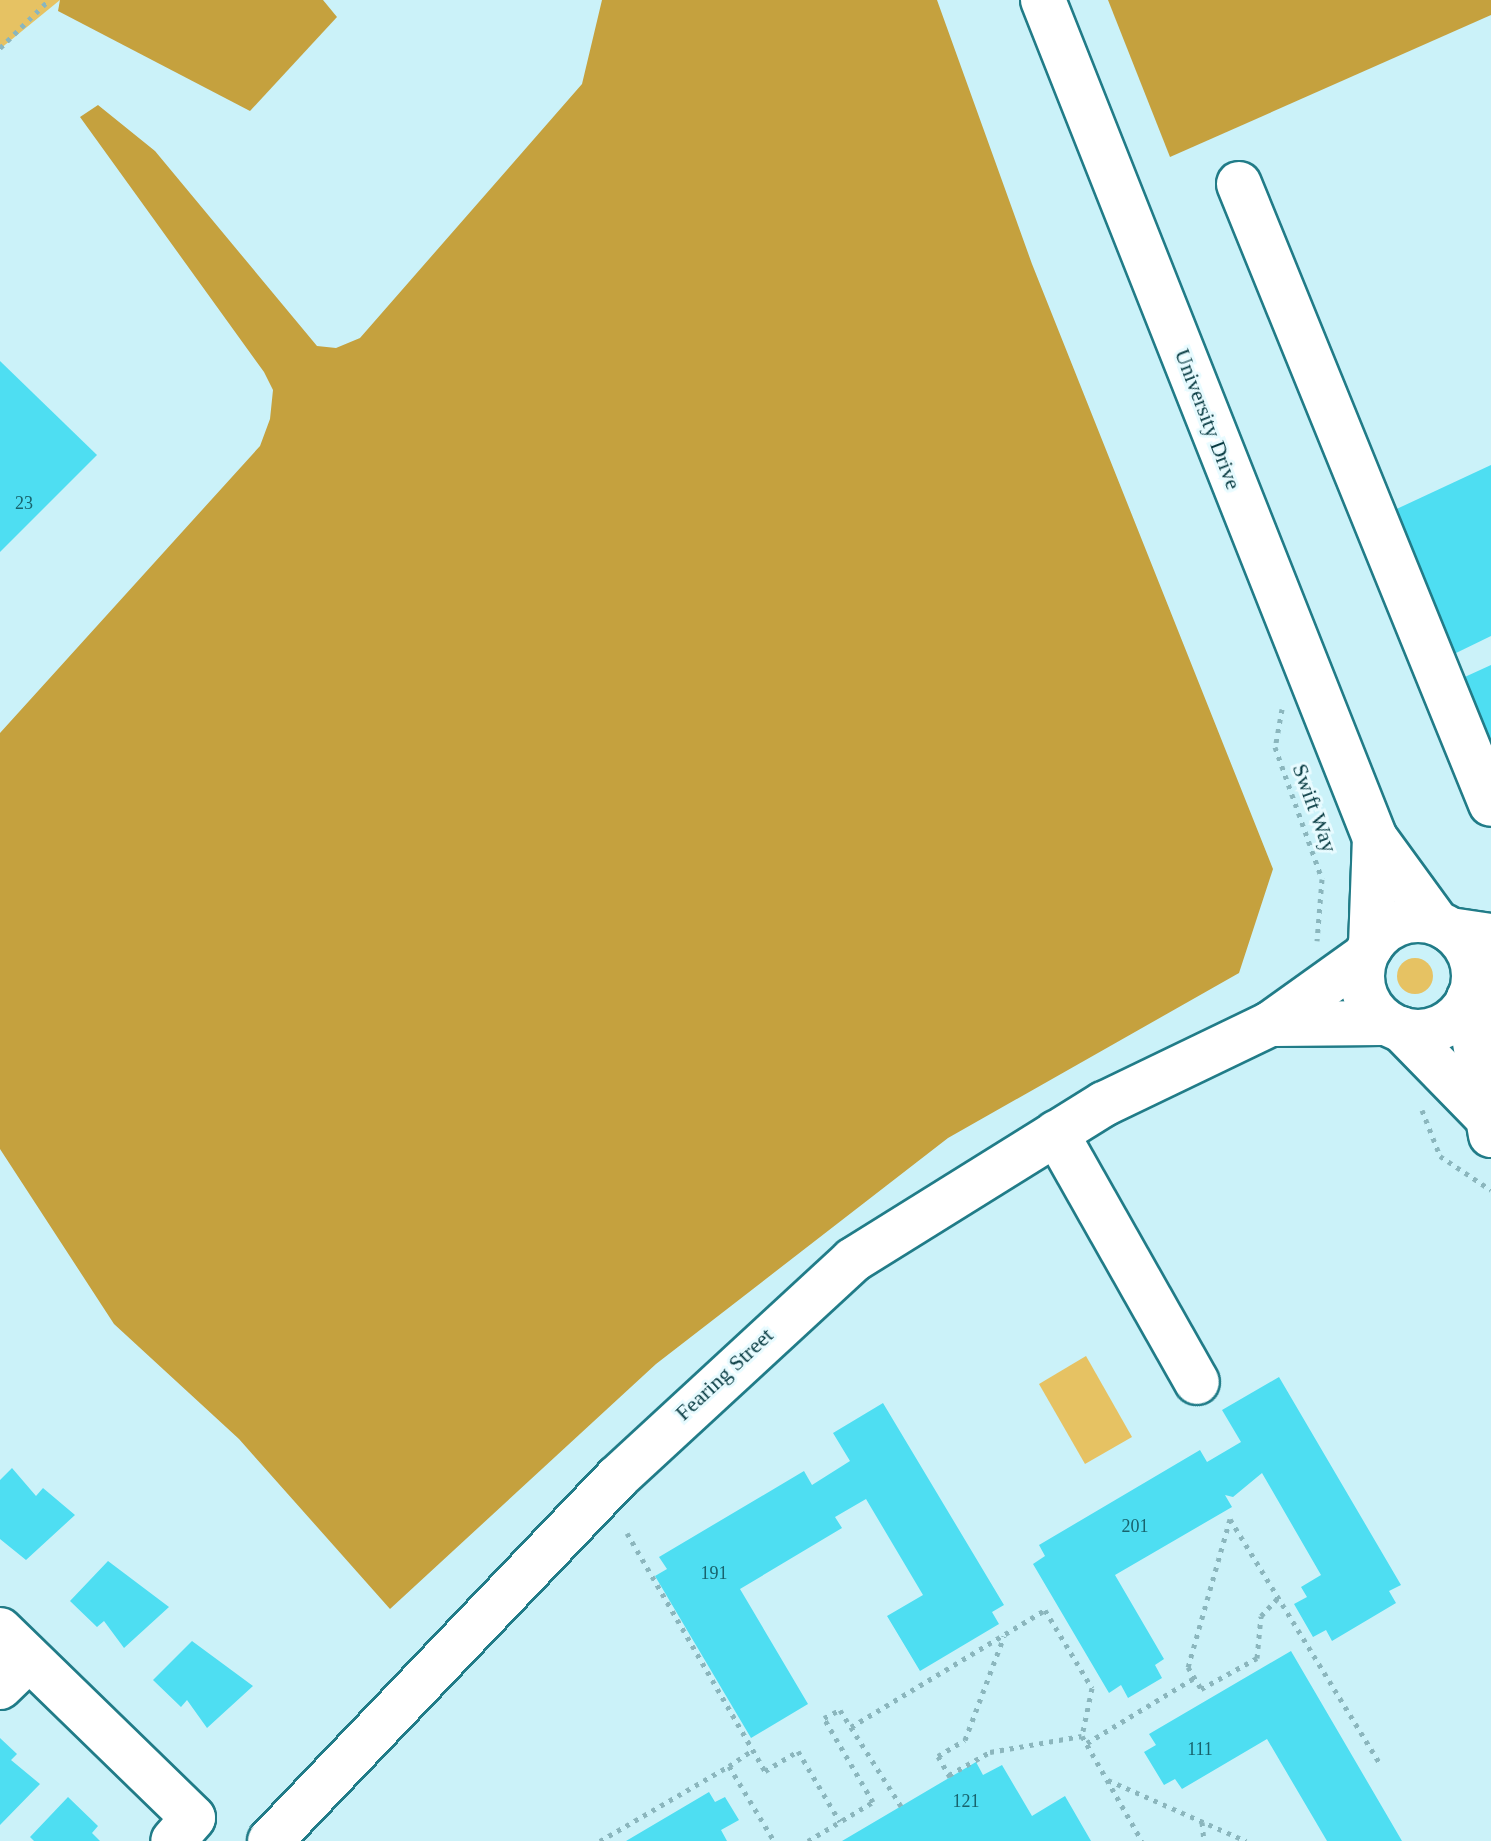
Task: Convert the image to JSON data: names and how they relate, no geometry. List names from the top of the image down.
{
  "streets": {
    "main road": ["University Drive", "Fearing Street"],
    "path": ["Swift Way"]
  },
  "crossings": [
    ["University Drive", "Fearing Street"]
  ],
  "house_numbers": [
    "23",
    "201",
    "191",
    "111",
    "121"
  ]
}
